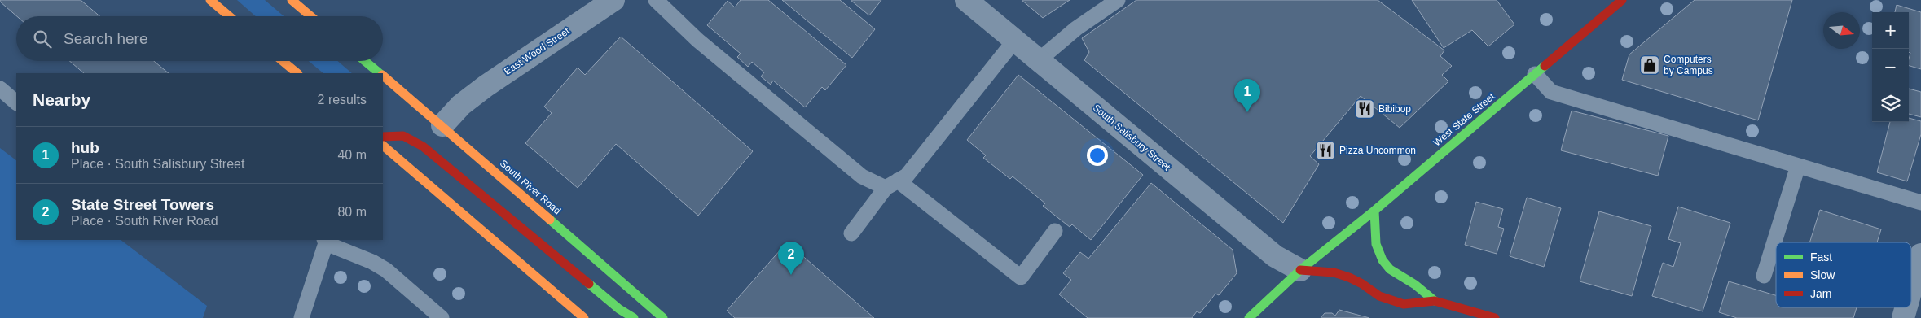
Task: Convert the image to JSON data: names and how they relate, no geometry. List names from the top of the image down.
{
  "streets": {
    "main road": ["West State Street", "South River Road"],
    "street": ["East Wood Street", "South Salisbury Street"]
  },
  "crossings": [
    ["East Wood Street", "South River Road"],
    ["West State Street", "South Salisbury Street"]
  ],
  "places": {
    "shop": ["Computers by Campus"],
    "restaurant": ["Bibibop", "Pizza Uncommon"]
  },
  "legend": ["Fast", "Slow", "Jam"],
  "north": "right",
  "page": {
    "map_buttons": ["+", "−"],
    "search": "Search here",
    "heading": ["Nearby", "2 results"],
    "pins": ["1", "2"],
    "list": [
      {
        "mark": "1",
        "name": "hub",
        "note": "Place · South Salisbury Street",
        "value": "40 m"
      },
      {
        "mark": "2",
        "name": "State Street Towers",
        "note": "Place · South River Road",
        "value": "80 m"
      }
    ]
  }
}
